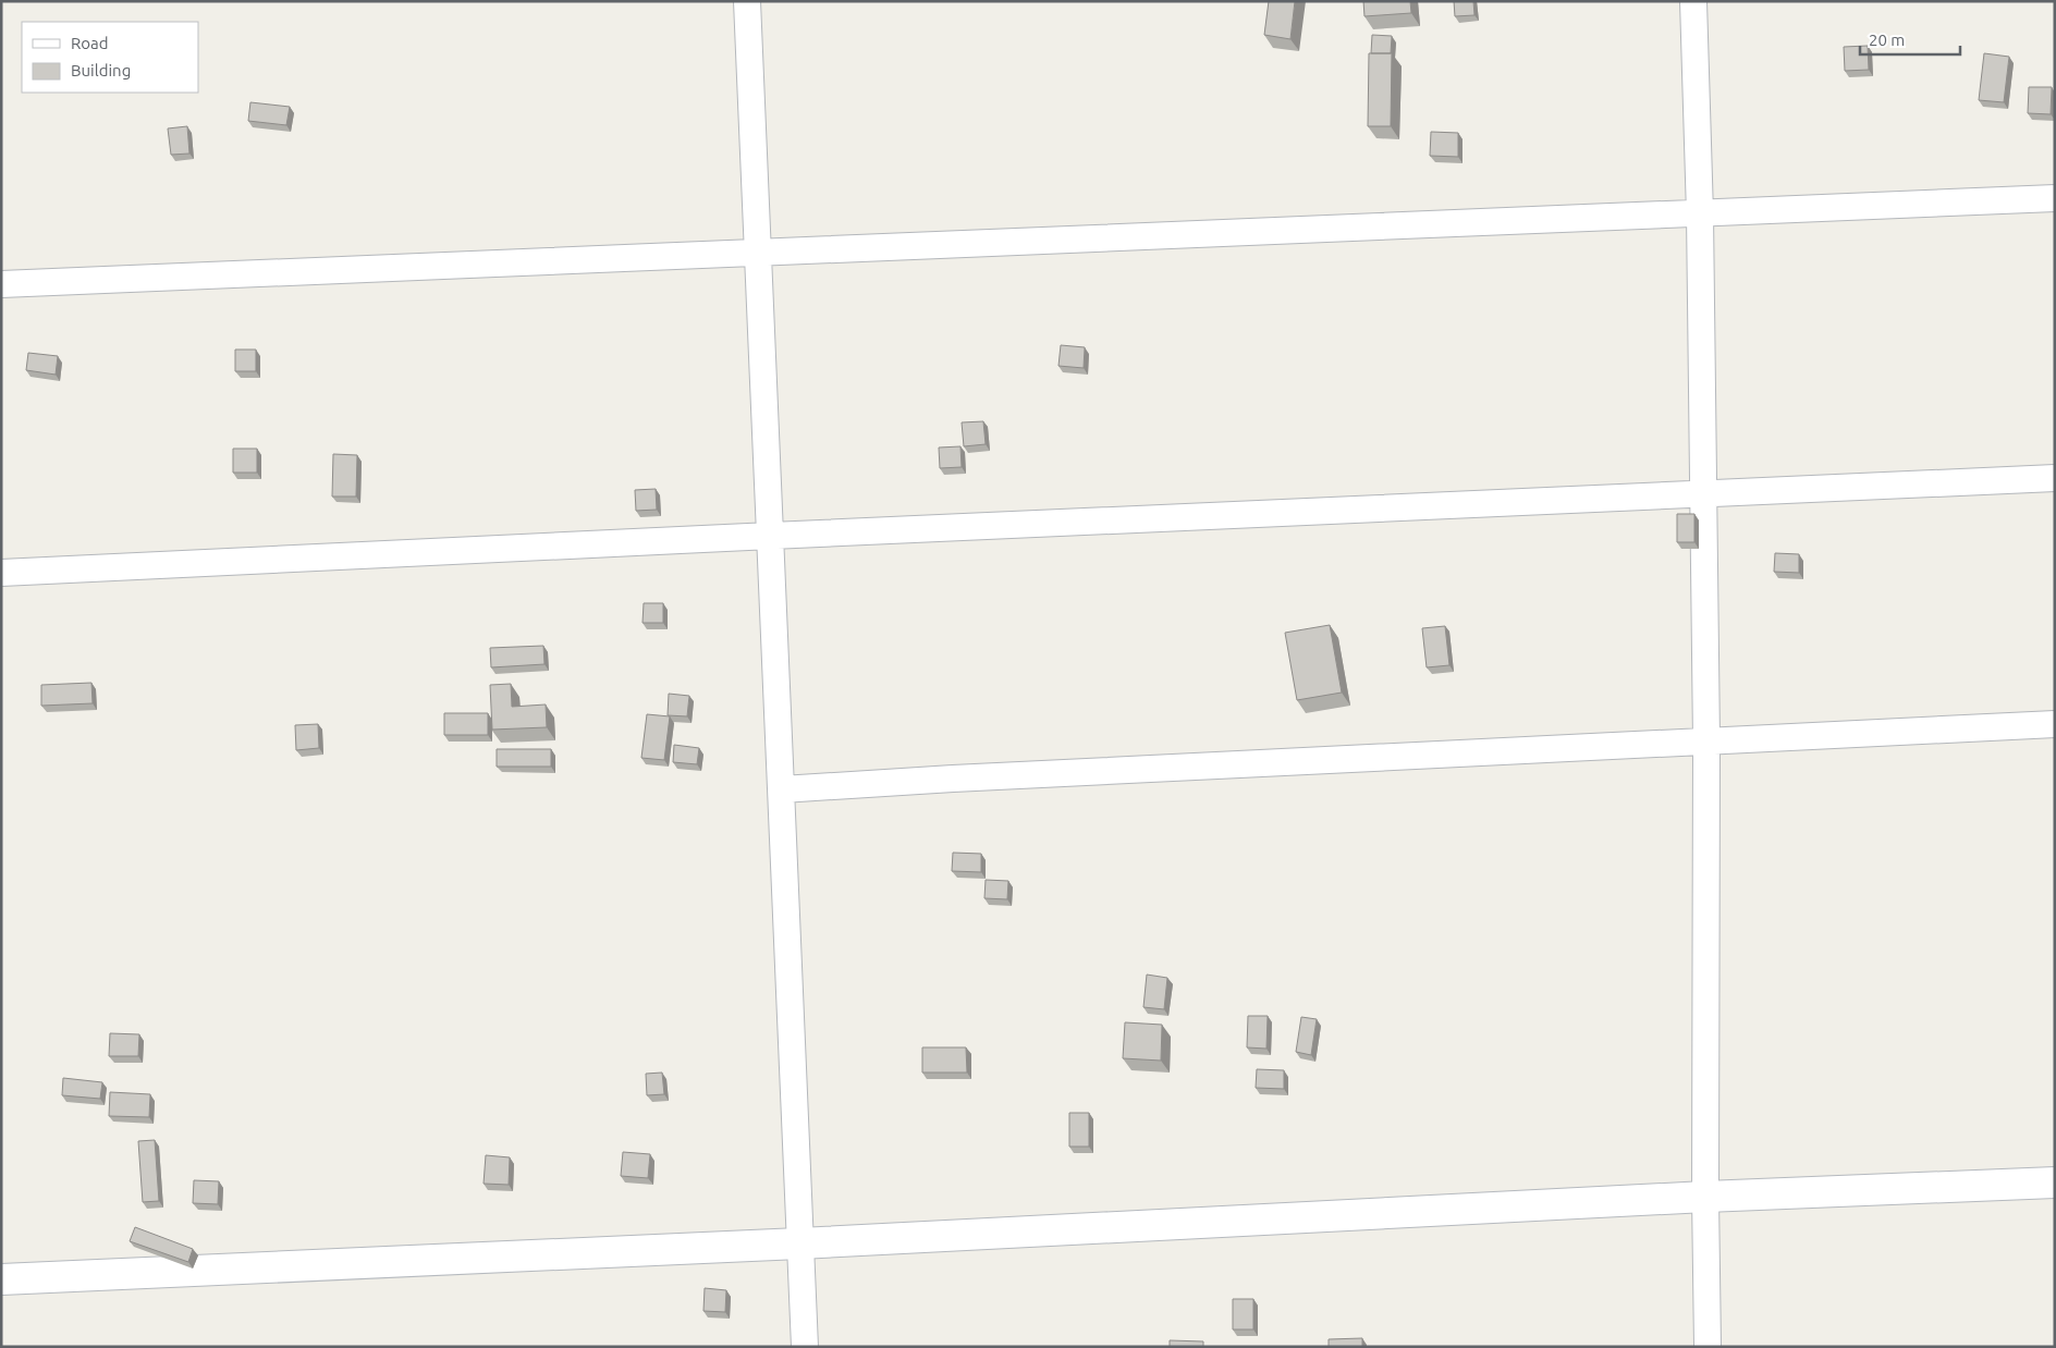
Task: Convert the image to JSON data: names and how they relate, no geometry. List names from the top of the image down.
{
  "legend": ["Road", "Building"],
  "scale_bar": "20 m"
}
